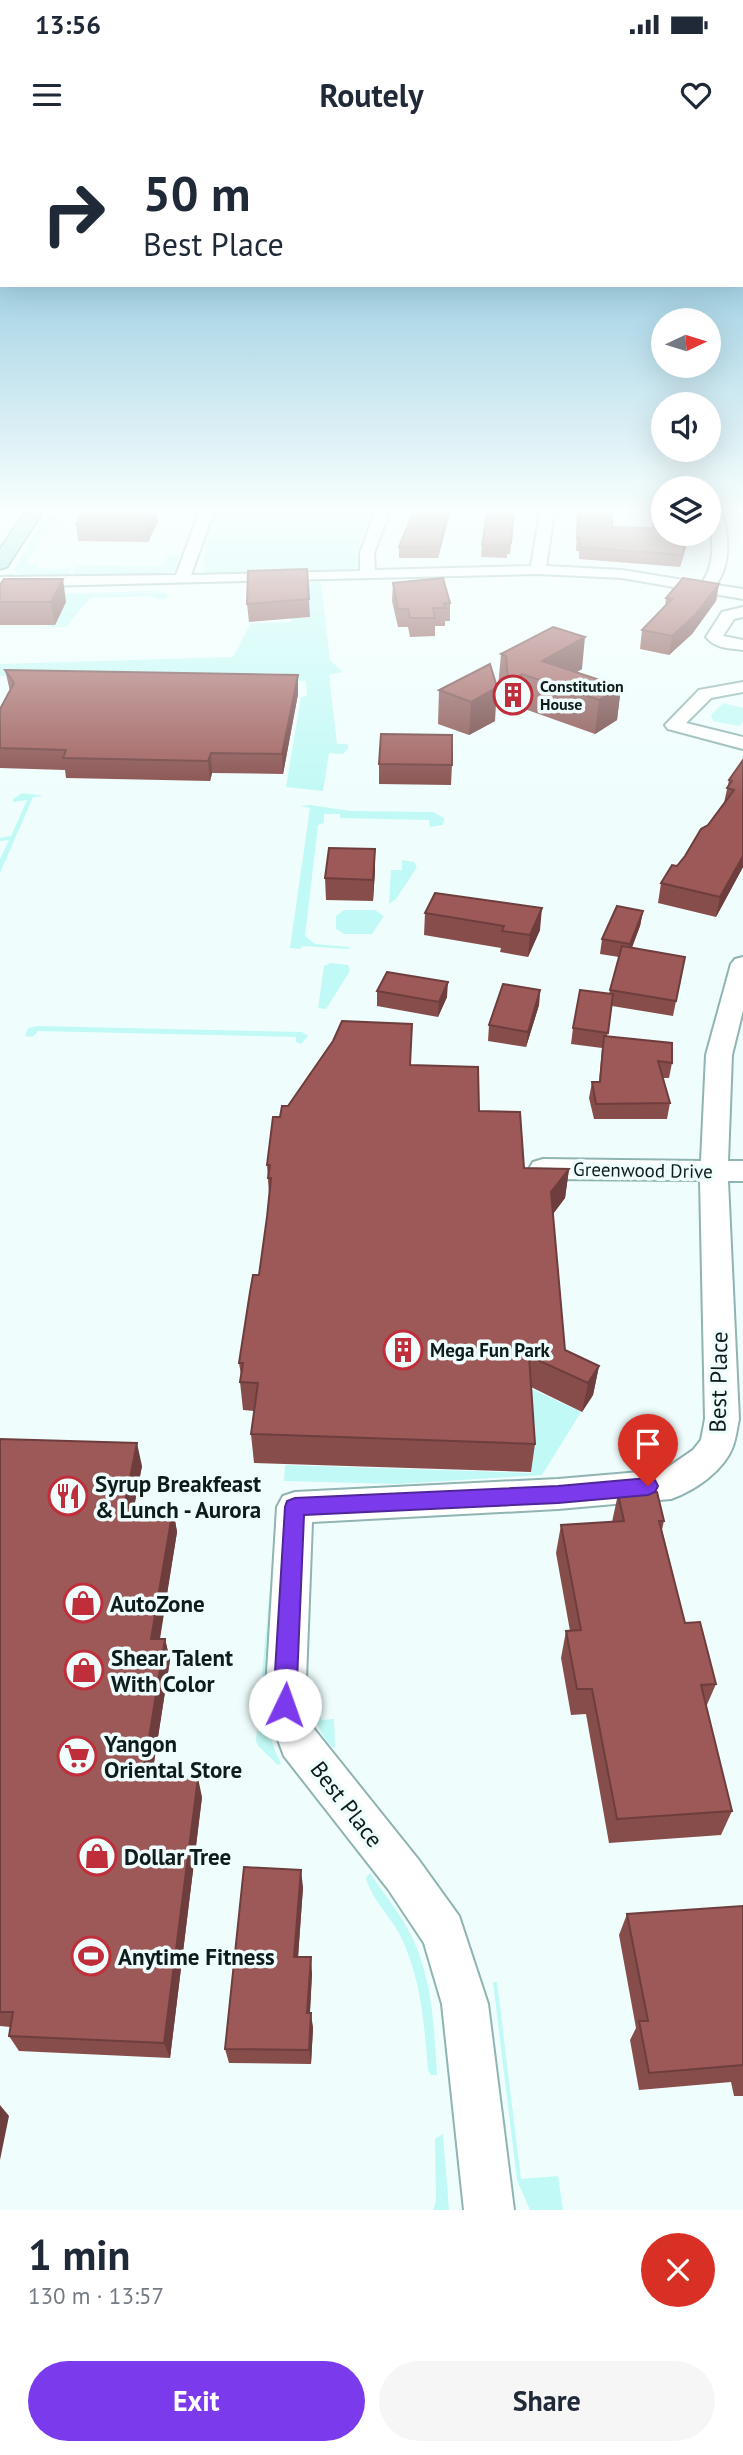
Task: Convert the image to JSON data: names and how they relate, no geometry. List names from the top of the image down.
{
  "streets": {
    "street": ["Greenwood Drive", "Best Place"]
  },
  "crossings": [
    ["Greenwood Drive", "Best Place"]
  ],
  "places": {
    "building": ["Constitution House", "Mega Fun Park"],
    "restaurant": ["Syrup Breakfeast & Lunch - Aurora"],
    "shop": ["AutoZone", "Shear Talent With Color", "Dollar Tree"],
    "supermarket": ["Yangon Oriental Store"],
    "sports": ["Anytime Fitness"]
  },
  "north": "right",
  "page": {
    "status": "13:56",
    "header": "Routely",
    "turn": ["50 m", "Best Place"],
    "heading": ["1 min", "130 m · 13:57"],
    "buttons": ["Exit", "Share"]
  }
}
